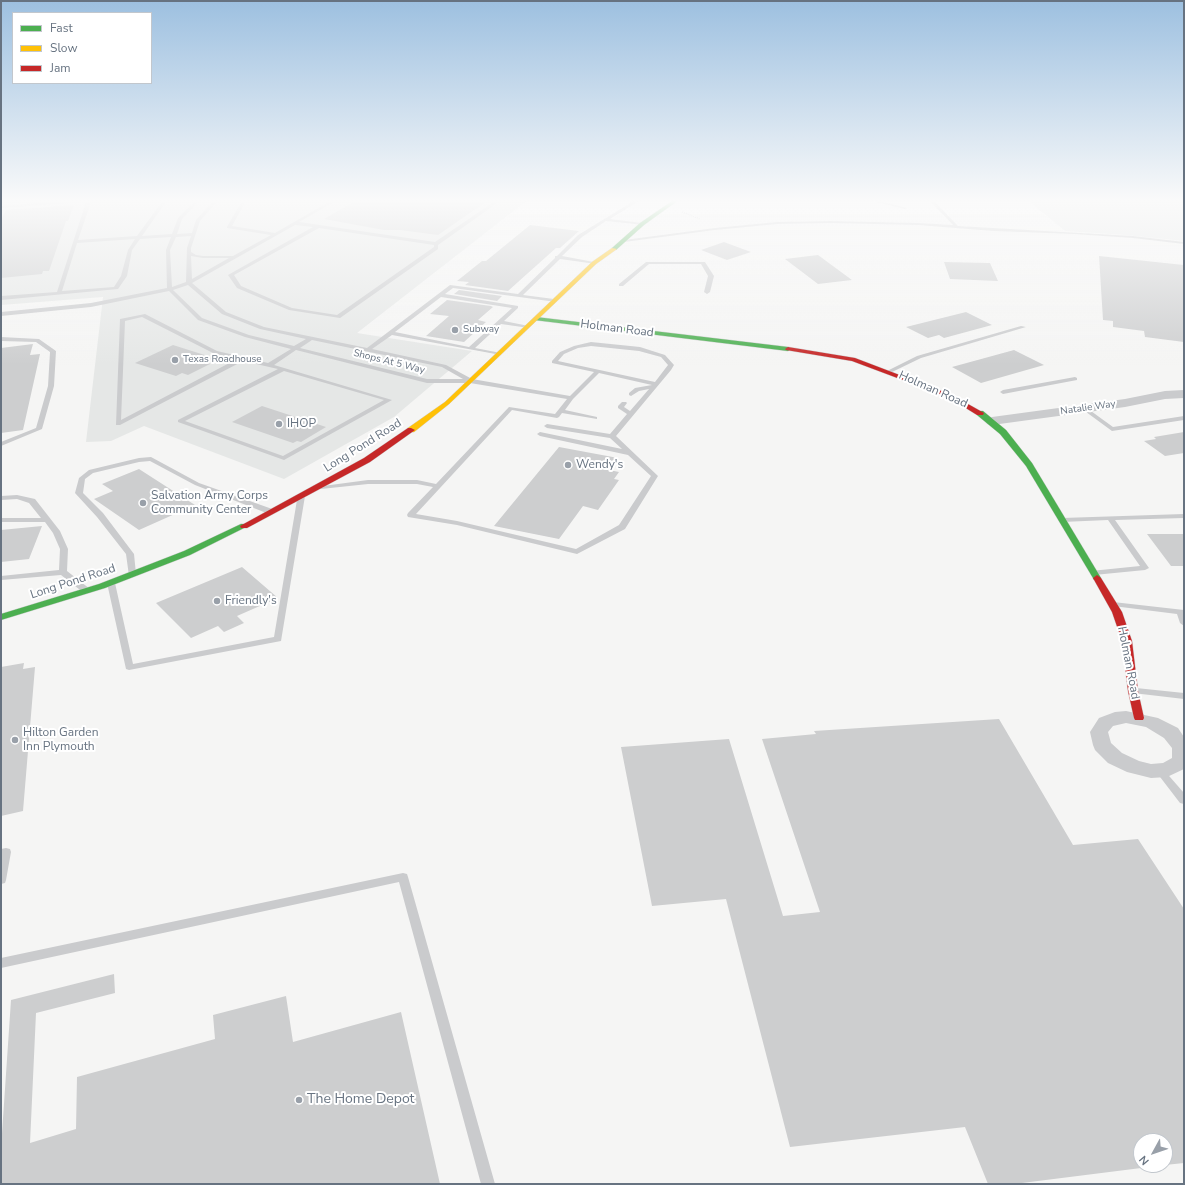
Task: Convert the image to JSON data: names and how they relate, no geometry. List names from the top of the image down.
{
  "streets": {
    "street": ["Holman Road", "Natalie Way", "Long Pond Road"],
    "lane": ["Shops At 5 Way"]
  },
  "crossings": [
    ["Holman Road", "Natalie Way"],
    ["Holman Road", "Long Pond Road"],
    ["Shops At 5 Way", "Long Pond Road"]
  ],
  "places": [
    "Subway",
    "Texas Roadhouse",
    "IHOP",
    "Wendy's",
    "Salvation Army Corps Community Center",
    "Friendly's",
    "Hilton Garden Inn Plymouth",
    "The Home Depot"
  ],
  "legend": ["Fast", "Slow", "Jam"],
  "north": "bottom left"
}
